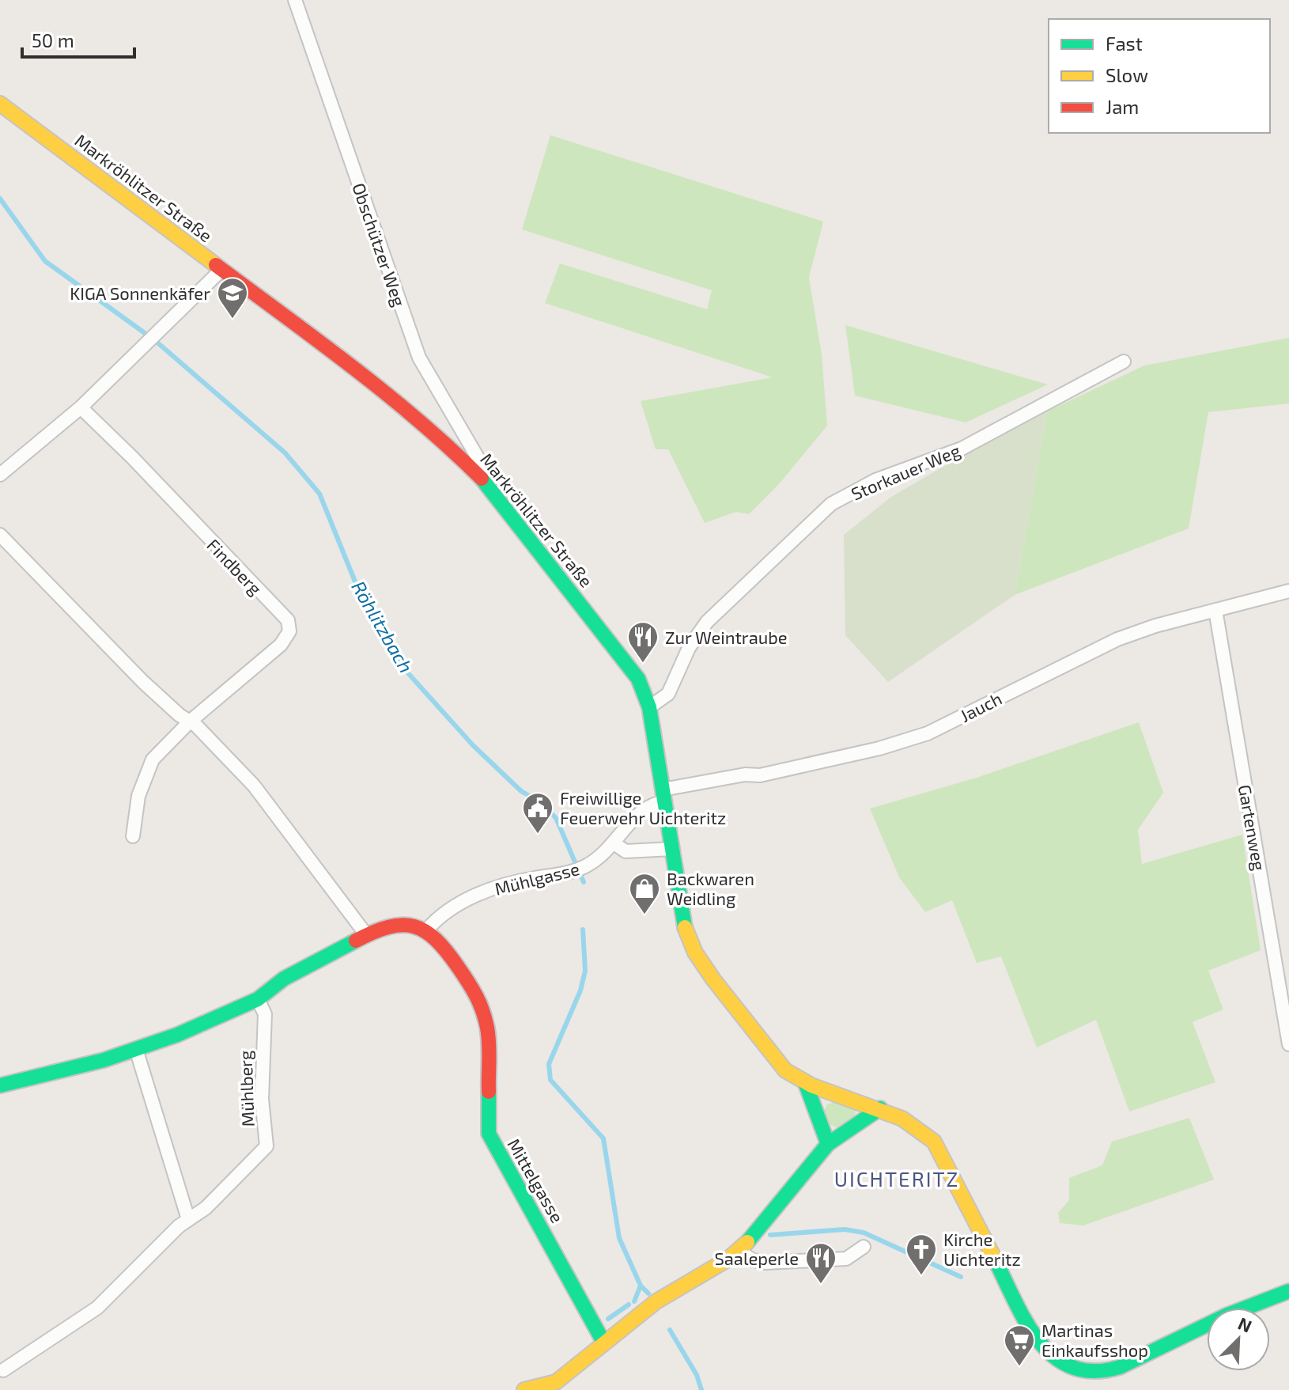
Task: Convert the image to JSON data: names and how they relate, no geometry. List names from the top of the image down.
{
  "streets": {
    "main road": ["Markröhlitzer Straße", "Mittelgasse"],
    "street": [
      "Obschützer Weg",
      "Storkauer Weg",
      "Findberg",
      "Jauch",
      "Gartenweg",
      "Mühlgasse",
      "Mühlberg"
    ]
  },
  "crossings": [
    ["Markröhlitzer Straße", "Obschützer Weg"],
    ["Markröhlitzer Straße", "Storkauer Weg"],
    ["Markröhlitzer Straße", "Jauch"],
    ["Markröhlitzer Straße", "Mühlgasse"],
    ["Jauch", "Gartenweg"],
    ["Jauch", "Mühlgasse"],
    ["Mühlgasse", "Mittelgasse"]
  ],
  "districts": ["UICHTERITZ"],
  "water": ["Röhlitzbach"],
  "places": {
    "school or university": ["KIGA Sonnenkäfer"],
    "restaurant": ["Zur Weintraube", "Saaleperle"],
    "public building": ["Freiwillige Feuerwehr Uichteritz"],
    "shop": ["Backwaren Weidling"],
    "church": ["Kirche Uichteritz"],
    "supermarket": ["Martinas Einkaufsshop"]
  },
  "legend": ["Fast", "Slow", "Jam"],
  "scale_bar": "50 m",
  "north": "top right"
}
